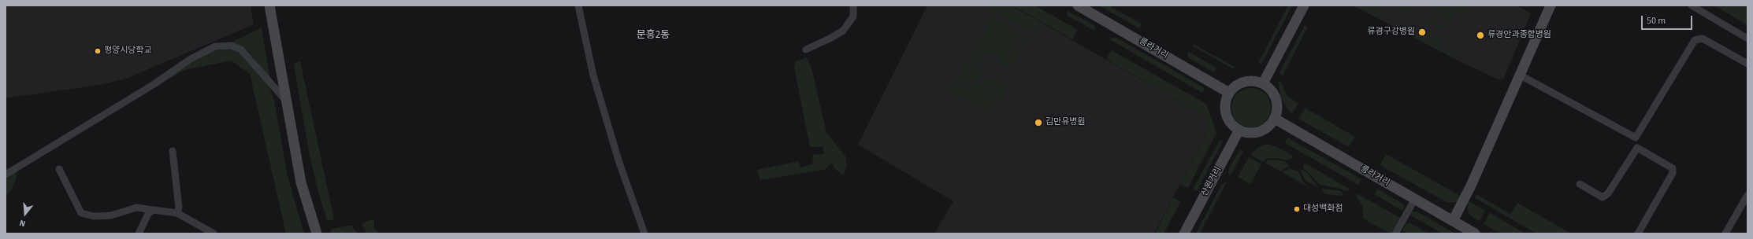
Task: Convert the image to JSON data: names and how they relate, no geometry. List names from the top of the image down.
{
  "streets": {
    "main road": ["릉라거리", "산원거리"]
  },
  "crossings": [
    ["릉라거리", "산원거리"]
  ],
  "districts": ["문흥2동"],
  "places": [
    "류경구강병원",
    "류경안과종합병원",
    "평양시당학교",
    "김만유병원",
    "대성백화점"
  ],
  "scale_bar": "50 m",
  "north": "bottom"
}
